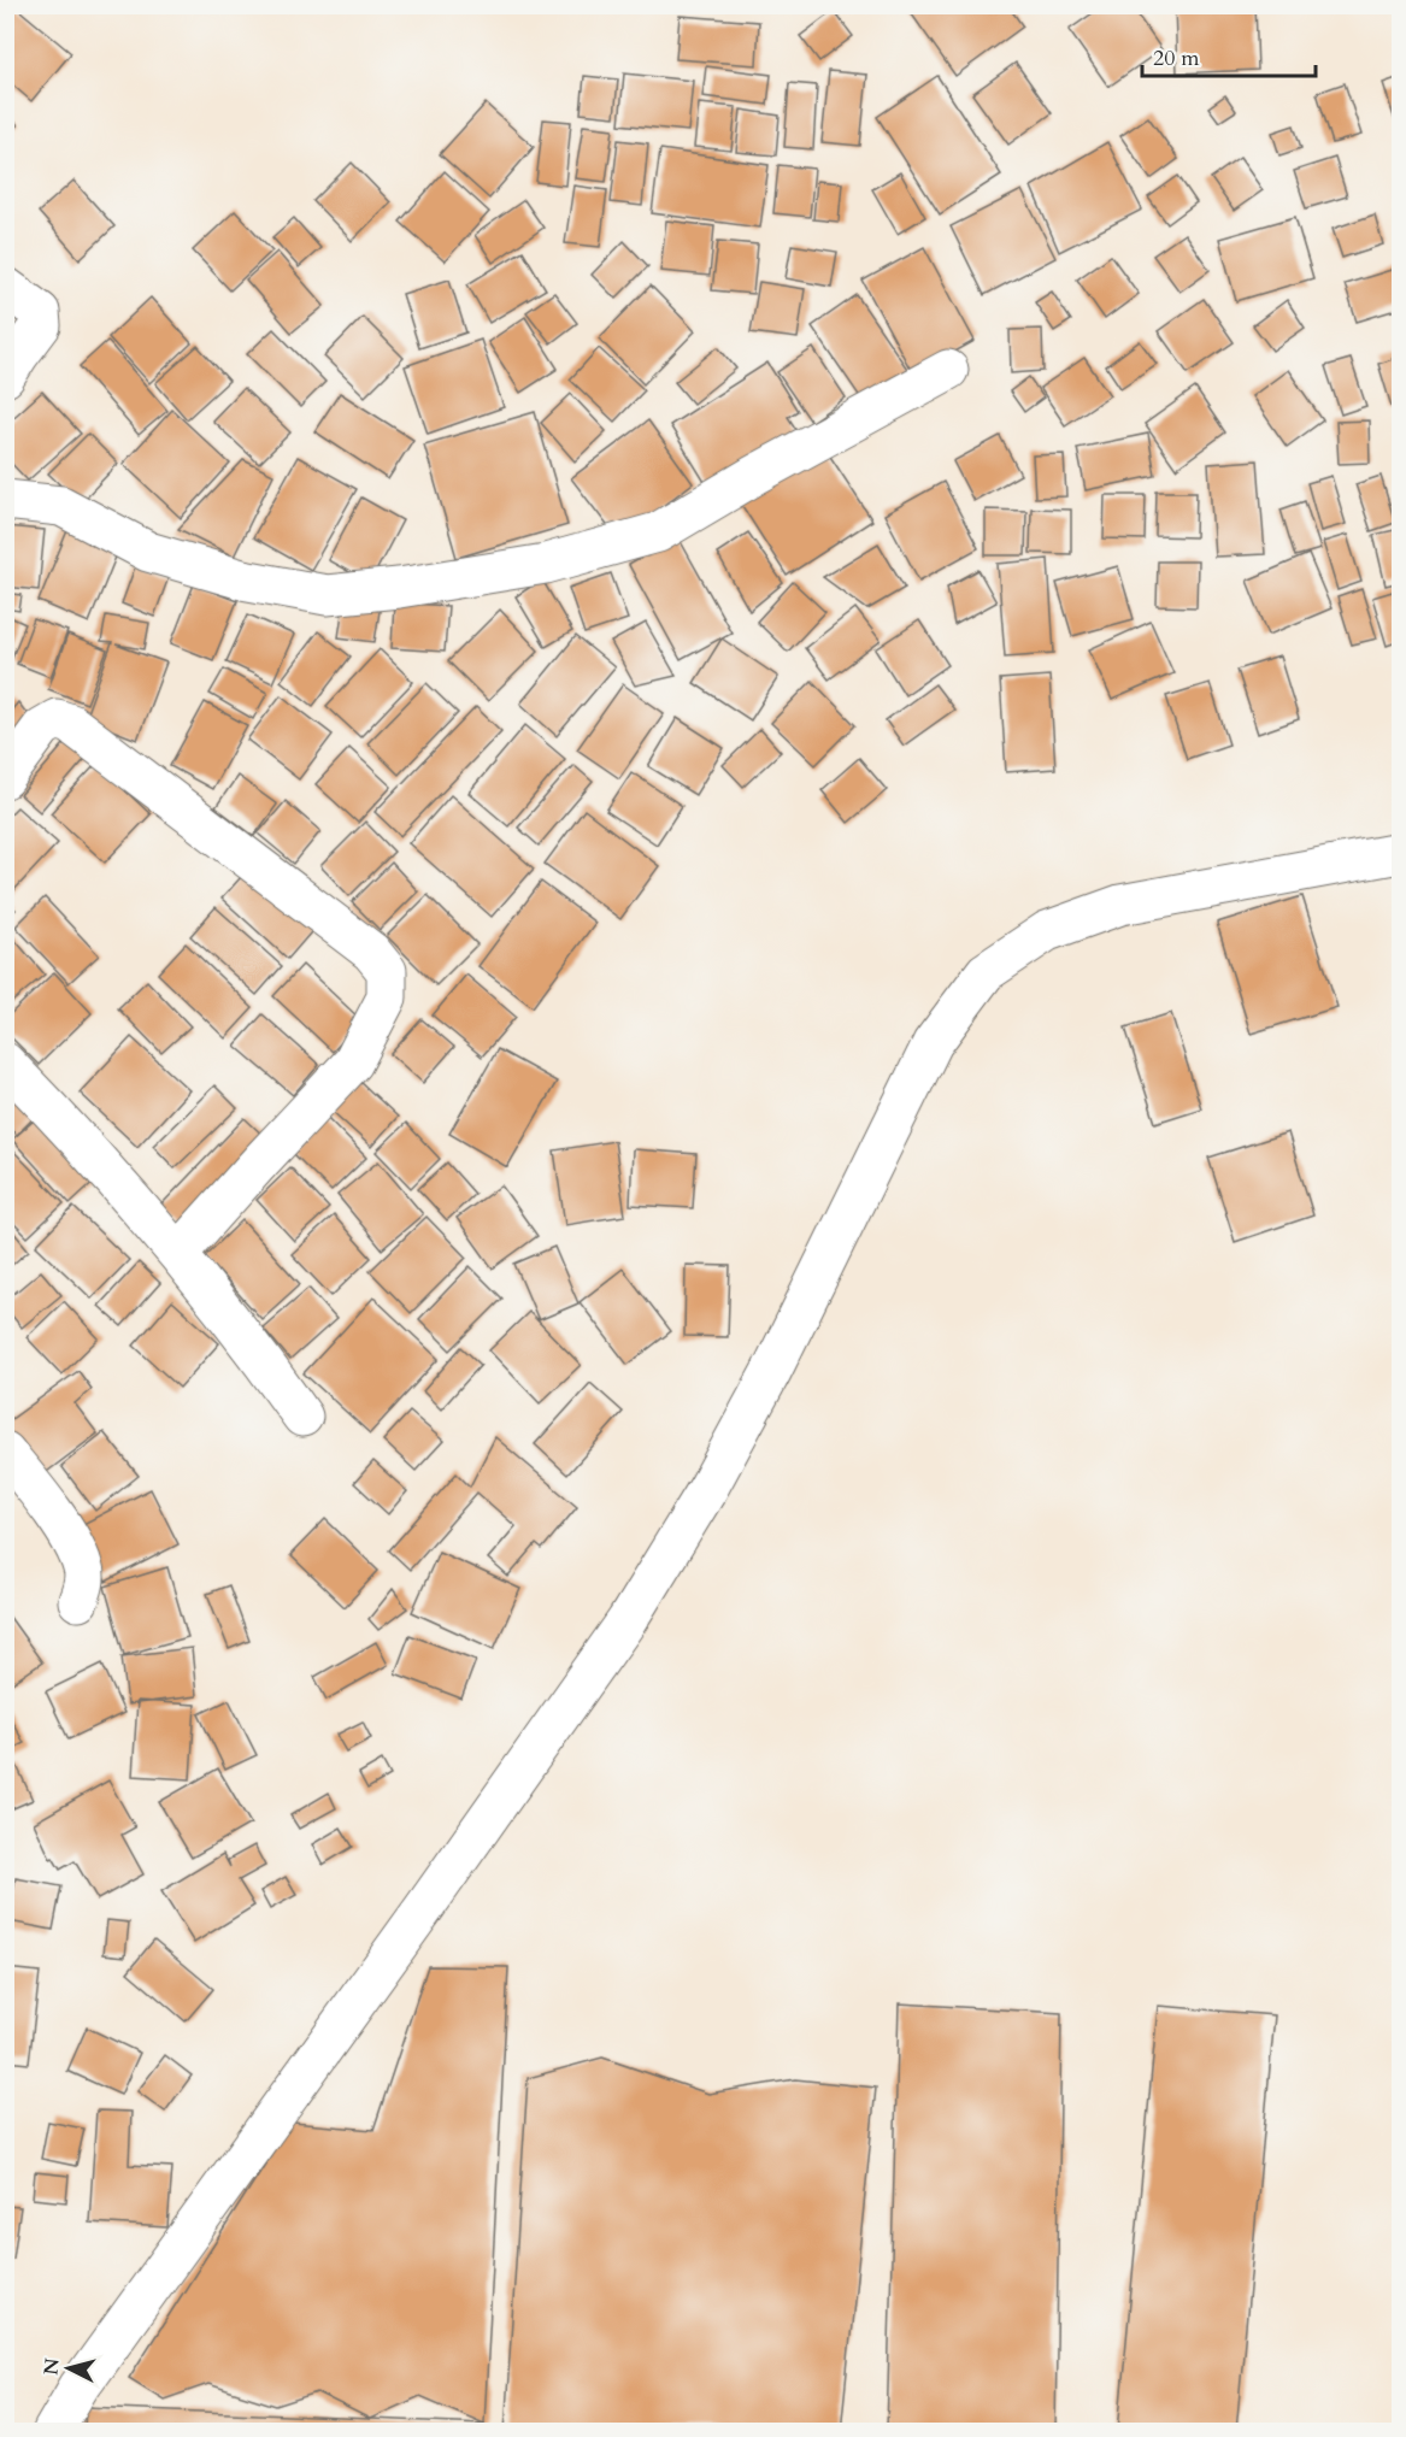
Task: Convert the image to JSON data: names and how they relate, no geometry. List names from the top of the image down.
{
  "scale_bar": "20 m",
  "north": "left"
}
